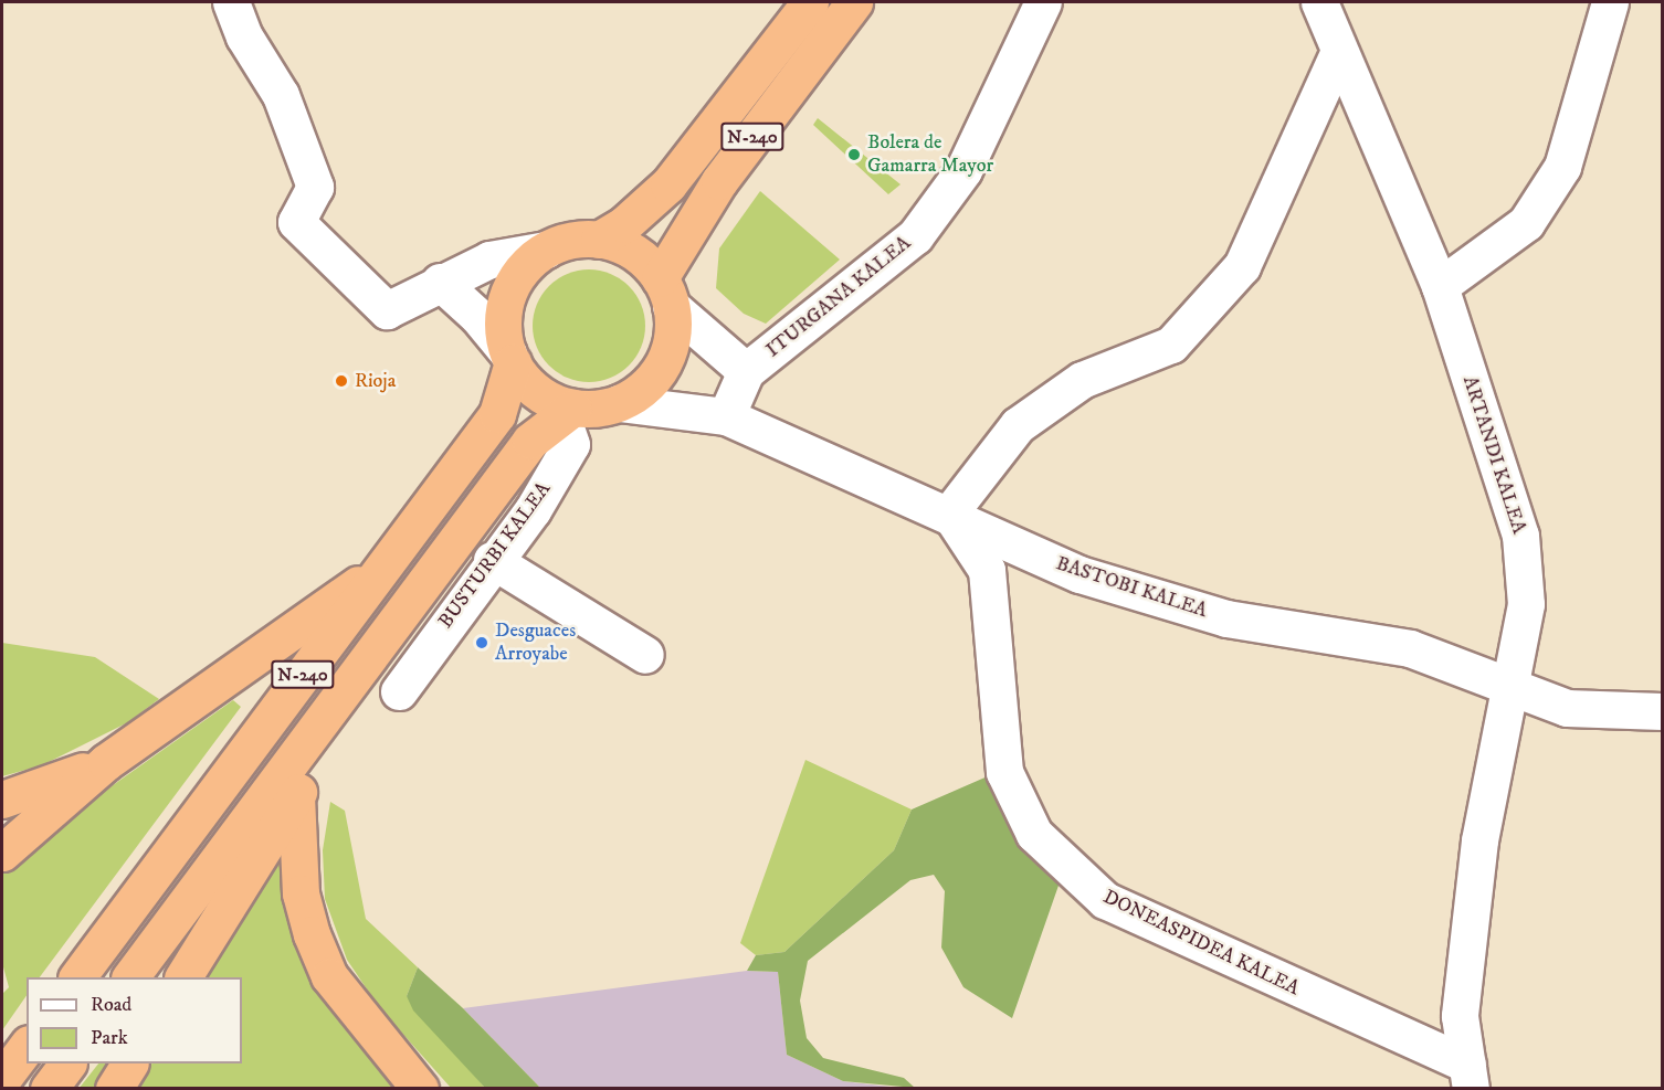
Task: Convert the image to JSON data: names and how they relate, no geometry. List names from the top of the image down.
{
  "streets": {
    "highway": ["N-240"],
    "street": [
      "ITURGANA KALEA",
      "ARTANDI KALEA",
      "BUSTURBI KALEA",
      "BASTOBI KALEA",
      "DONEASPIDEA KALEA"
    ]
  },
  "crossings": [
    ["N-240", "BUSTURBI KALEA"],
    ["N-240", "BASTOBI KALEA"],
    ["ITURGANA KALEA", "BASTOBI KALEA"],
    ["ARTANDI KALEA", "BASTOBI KALEA"],
    ["ARTANDI KALEA", "DONEASPIDEA KALEA"],
    ["BUSTURBI KALEA", "BASTOBI KALEA"],
    ["BASTOBI KALEA", "DONEASPIDEA KALEA"]
  ],
  "places": ["Bolera de Gamarra Mayor", "Rioja", "Desguaces Arroyabe"],
  "legend": ["Road", "Park"]
}
